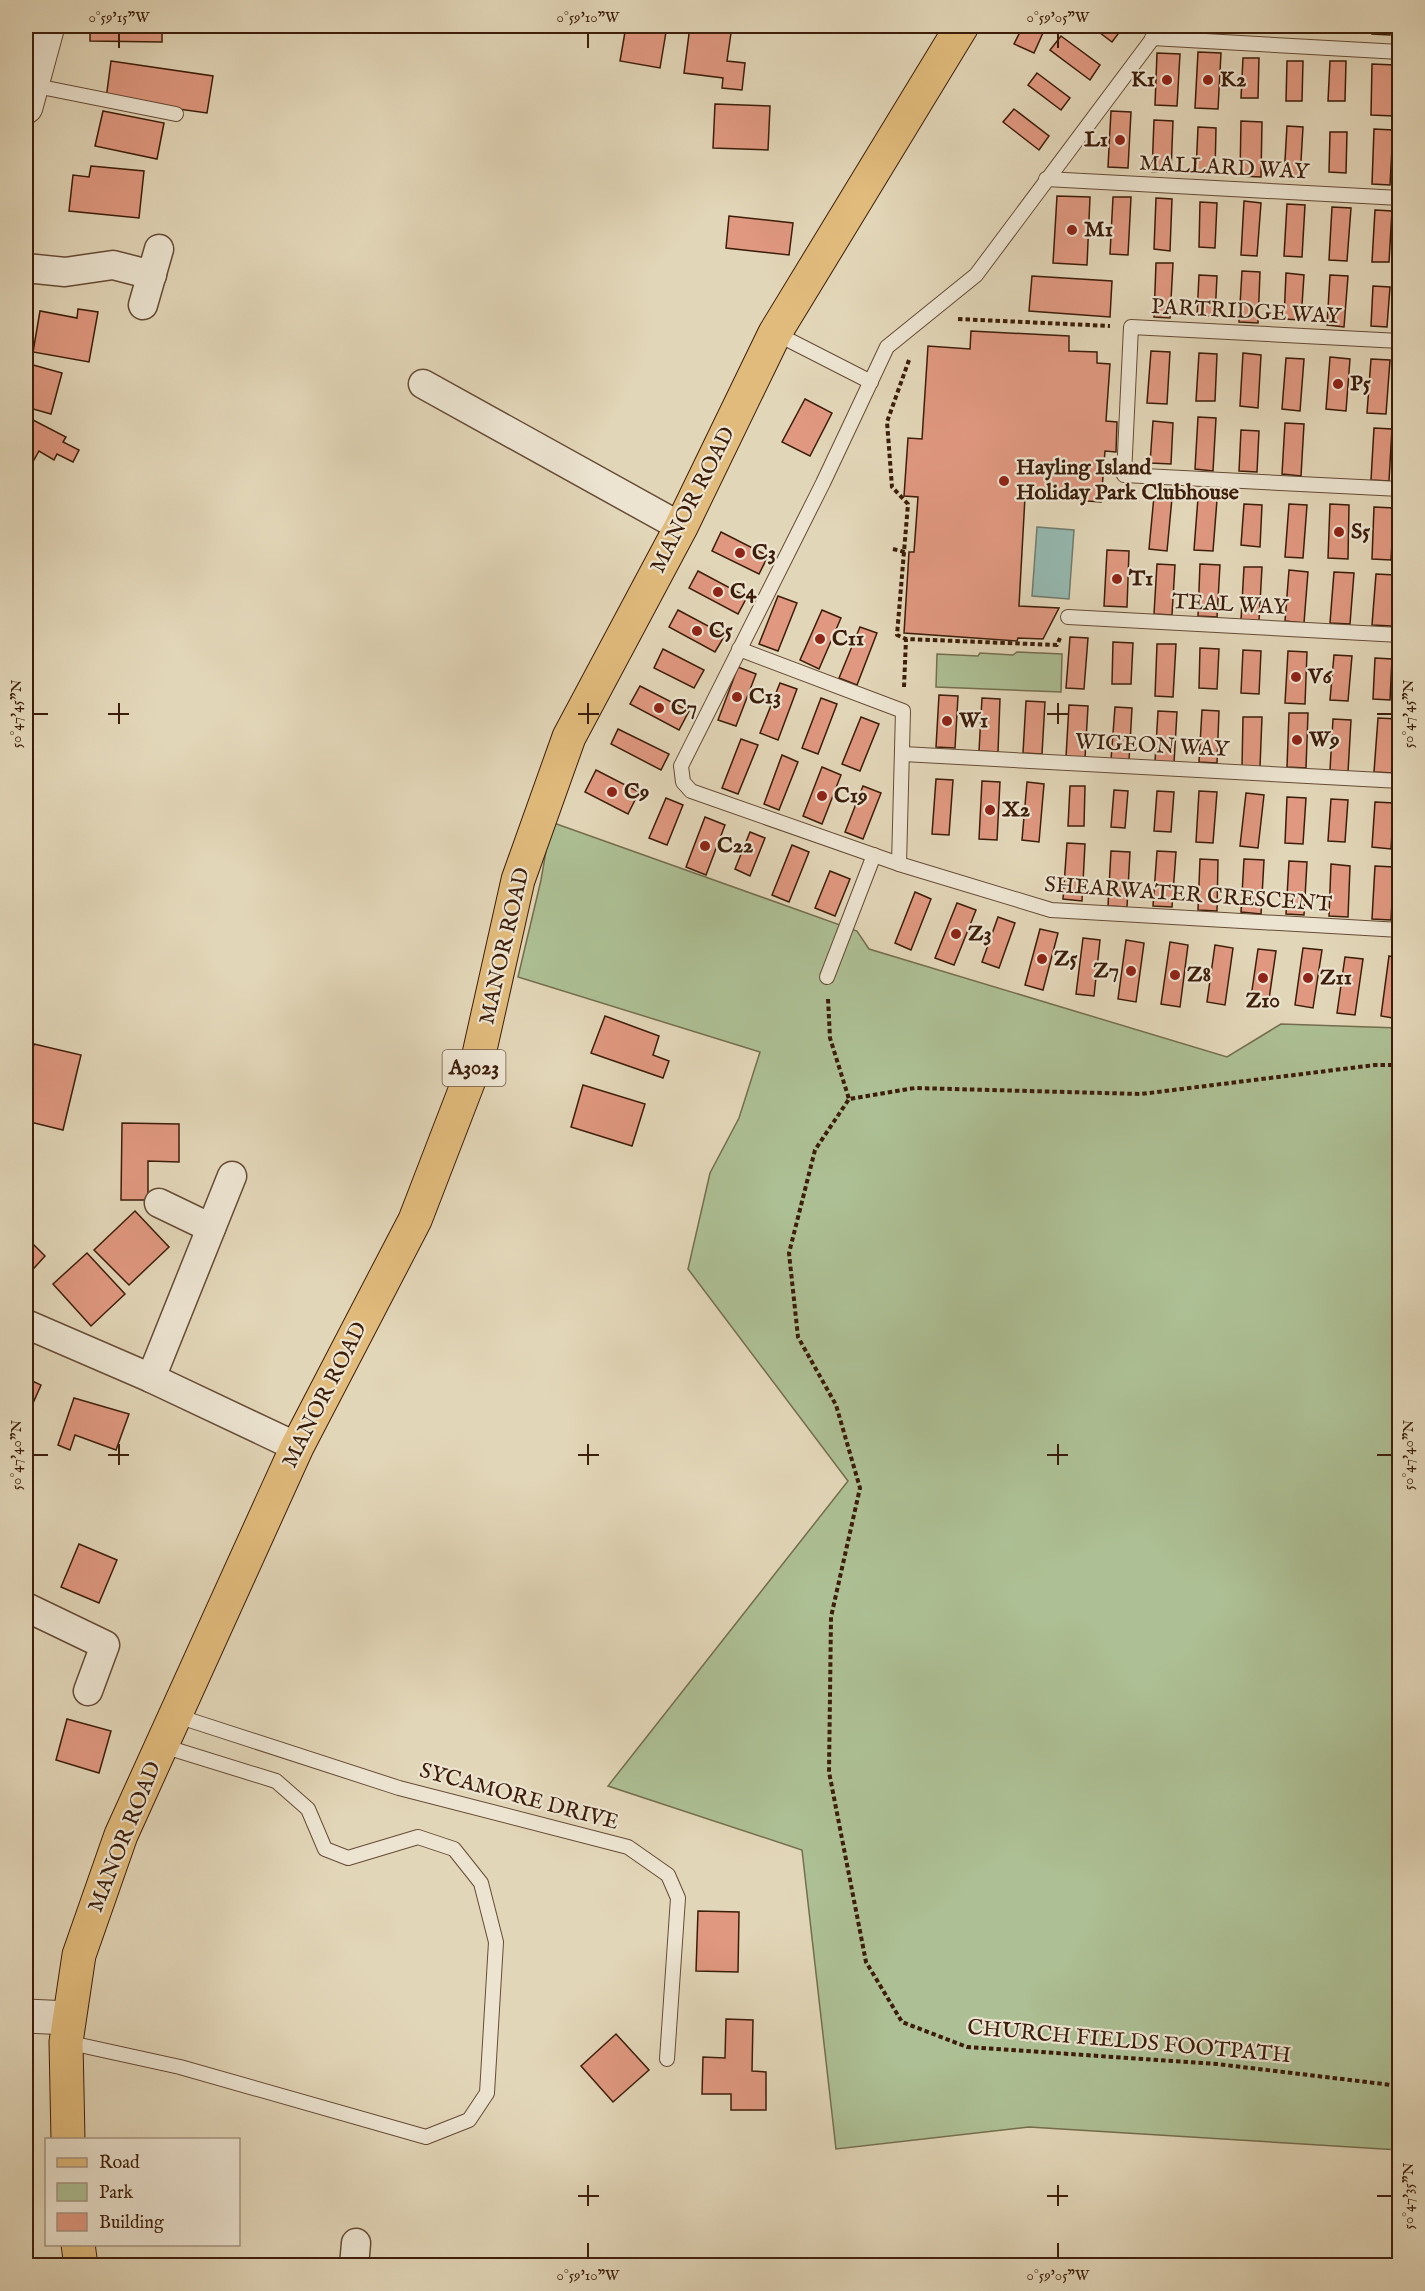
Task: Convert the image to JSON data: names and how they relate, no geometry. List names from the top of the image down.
{
  "streets": {
    "main road": ["MANOR ROAD", "A3023"],
    "lane": [
      "MALLARD WAY",
      "PARTRIDGE WAY",
      "TEAL WAY",
      "WIGEON WAY",
      "SHEARWATER CRESCENT",
      "SYCAMORE DRIVE"
    ],
    "path": ["CHURCH FIELDS FOOTPATH"]
  },
  "crossings": [
    ["MALLARD WAY", "SHEARWATER CRESCENT"],
    ["MANOR ROAD", "SYCAMORE DRIVE"]
  ],
  "places": [
    "K1",
    "K2",
    "L1",
    "M1",
    "P5",
    "Hayling Island Holiday Park Clubhouse",
    "S5",
    "C3",
    "T1",
    "C4",
    "C5",
    "C11",
    "V6",
    "C13",
    "C7",
    "W1",
    "W9",
    "C9",
    "C19",
    "X2",
    "C22",
    "Z3",
    "Z5",
    "Z7",
    "Z8",
    "Z10",
    "Z11"
  ],
  "legend": ["Road", "Park", "Building"],
  "coordinates": [
    "0°59'15\"W",
    "0°59'10\"W",
    "0°59'05\"W",
    "50°47'45\"N",
    "50°47'40\"N",
    "50°47'35\"N"
  ]
}
